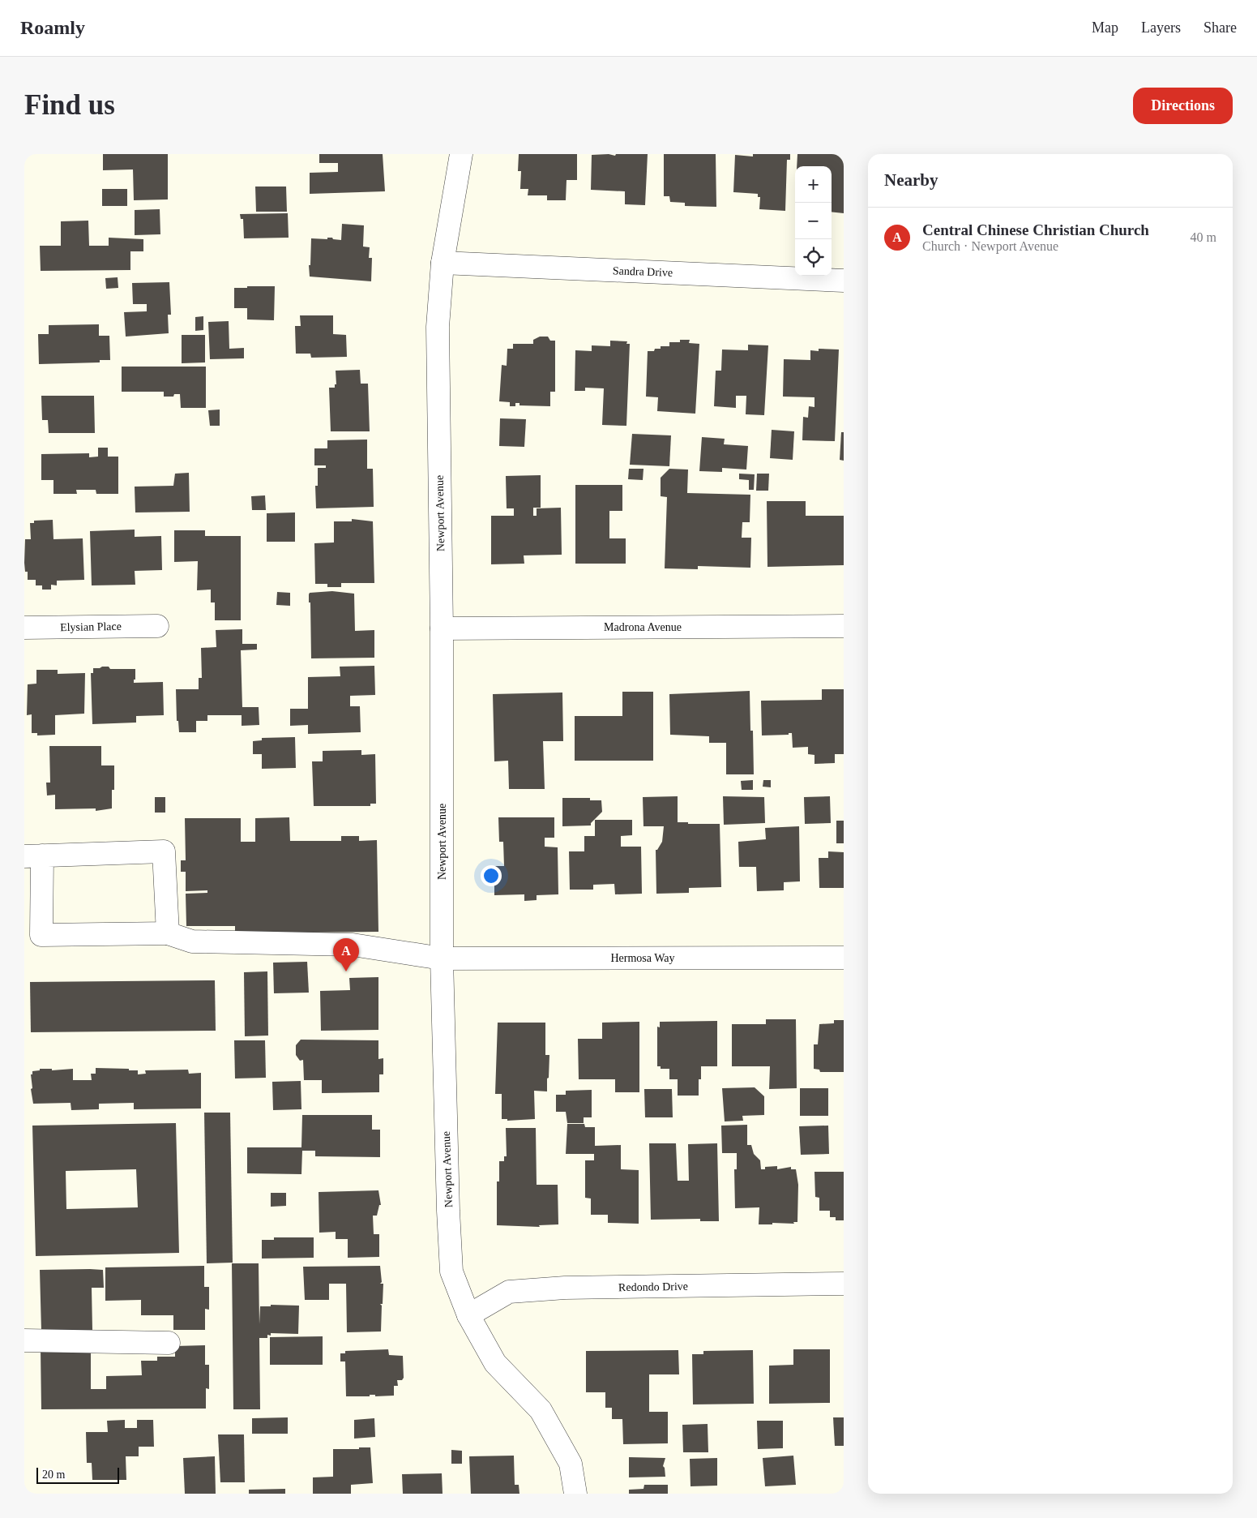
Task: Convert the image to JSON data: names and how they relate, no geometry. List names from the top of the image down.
{
  "streets": {
    "street": [
      "Sandra Drive",
      "Newport Avenue",
      "Elysian Place",
      "Madrona Avenue",
      "Hermosa Way",
      "Redondo Drive"
    ]
  },
  "crossings": [
    ["Sandra Drive", "Newport Avenue"],
    ["Newport Avenue", "Madrona Avenue"],
    ["Newport Avenue", "Hermosa Way"],
    ["Newport Avenue", "Redondo Drive"]
  ],
  "scale_bar": "20 m",
  "page": {
    "header": "Roamly",
    "nav": ["Map", "Layers", "Share"],
    "buttons": "Directions",
    "title": "Find us",
    "heading": "Nearby",
    "map_buttons": ["+", "−"],
    "list": [
      {
        "mark": "A",
        "name": "Central Chinese Christian Church",
        "note": "Church · Newport Avenue",
        "value": "40 m"
      }
    ],
    "pins": "A",
    "scale": "20 m"
  }
}
